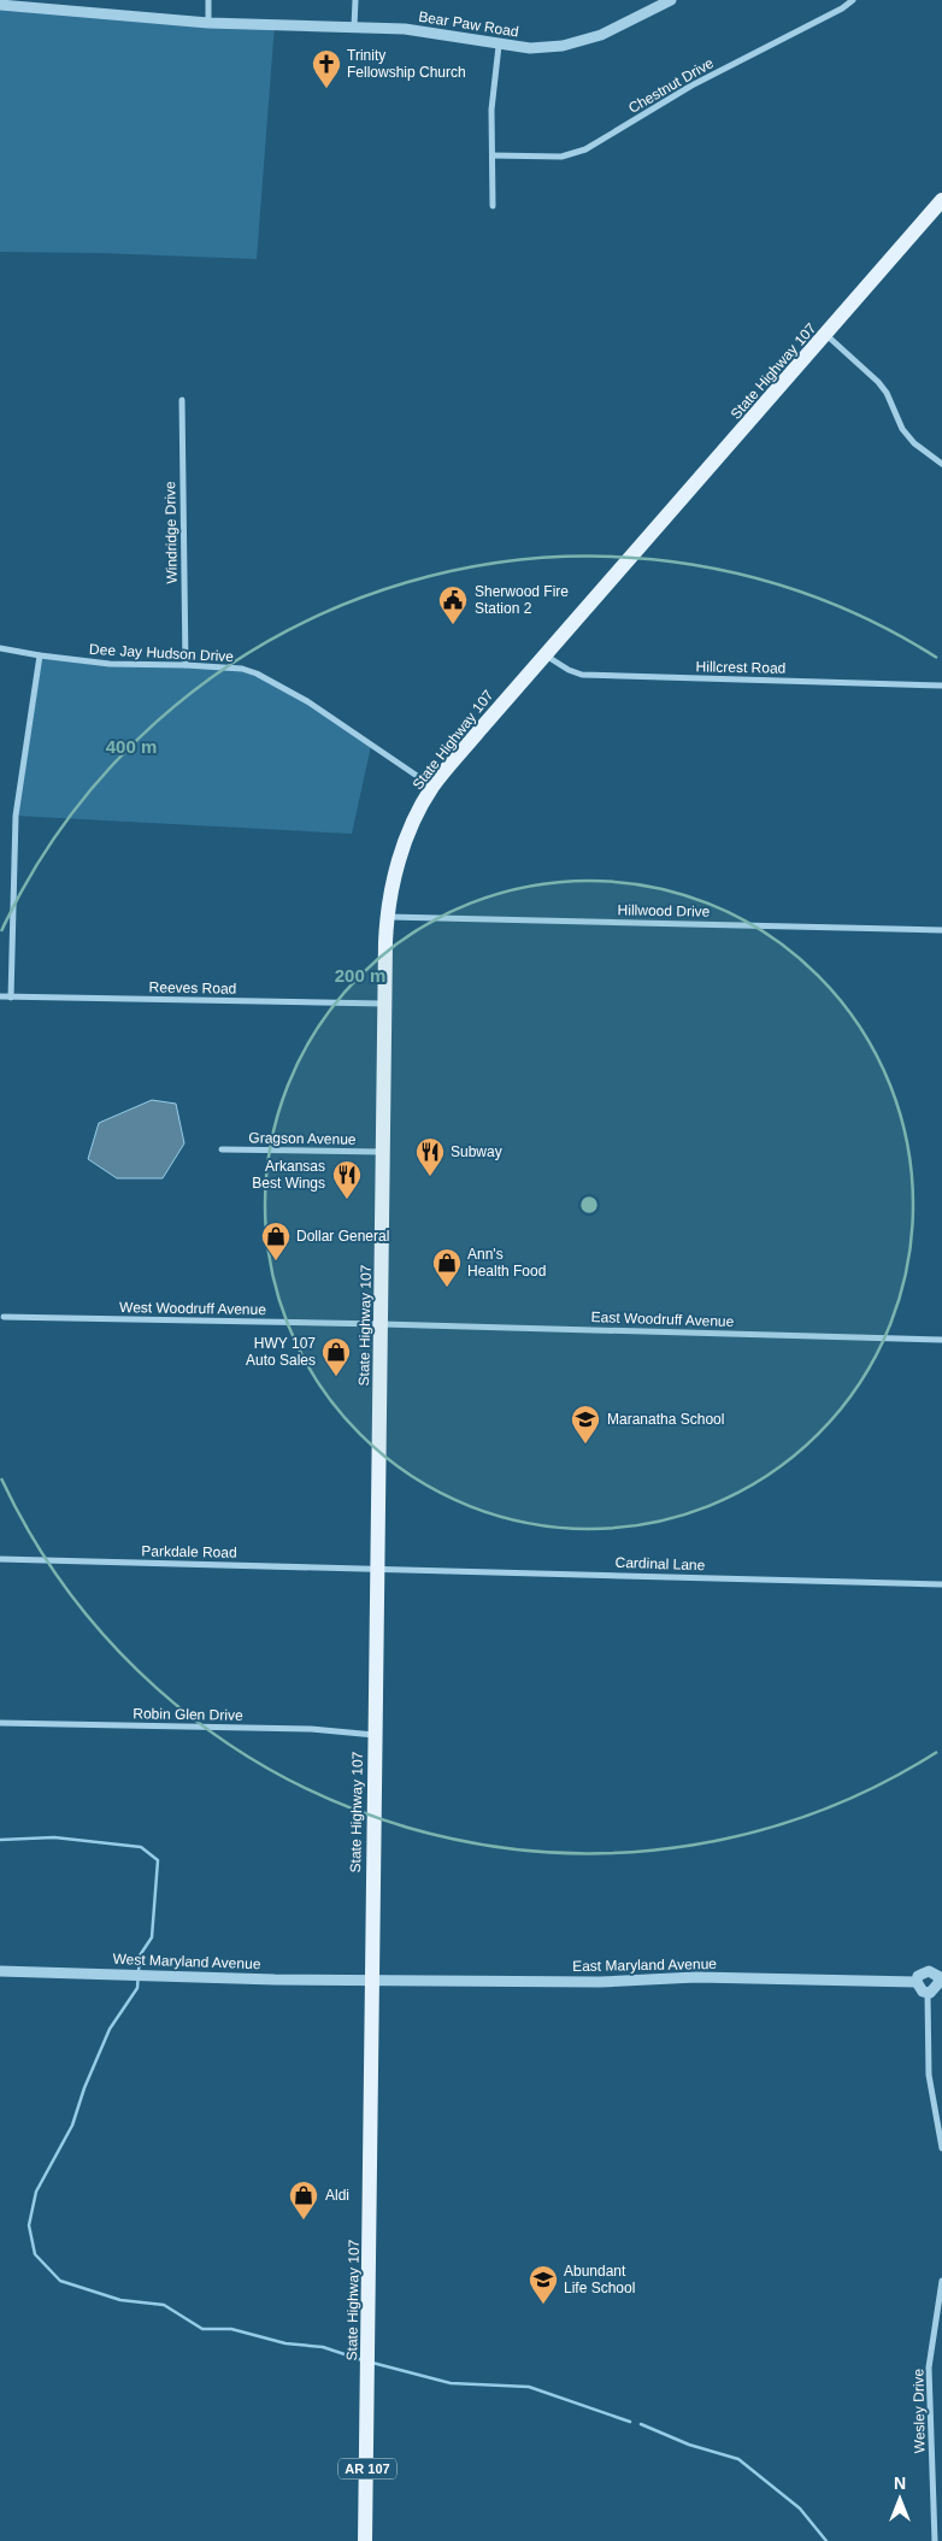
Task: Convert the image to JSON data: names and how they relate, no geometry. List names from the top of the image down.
{
  "streets": {
    "main road": ["State Highway 107", "AR 107"],
    "street": [
      "Bear Paw Road",
      "Chestnut Drive",
      "Windridge Drive",
      "Dee Jay Hudson Drive",
      "Hillcrest Road",
      "Hillwood Drive",
      "Reeves Road",
      "Gragson Avenue",
      "West Woodruff Avenue",
      "East Woodruff Avenue",
      "Parkdale Road",
      "Cardinal Lane",
      "Robin Glen Drive",
      "West Maryland Avenue",
      "East Maryland Avenue",
      "Wesley Drive"
    ]
  },
  "crossings": [
    ["State Highway 107", "Dee Jay Hudson Drive"],
    ["State Highway 107", "Hillcrest Road"],
    ["State Highway 107", "Hillwood Drive"],
    ["State Highway 107", "Reeves Road"],
    ["State Highway 107", "Gragson Avenue"],
    ["State Highway 107", "West Woodruff Avenue"],
    ["State Highway 107", "East Woodruff Avenue"],
    ["State Highway 107", "Parkdale Road"],
    ["State Highway 107", "Cardinal Lane"],
    ["State Highway 107", "Robin Glen Drive"],
    ["State Highway 107", "West Maryland Avenue"],
    ["State Highway 107", "East Maryland Avenue"],
    ["Windridge Drive", "Dee Jay Hudson Drive"],
    ["West Woodruff Avenue", "East Woodruff Avenue"],
    ["Parkdale Road", "Cardinal Lane"],
    ["West Maryland Avenue", "East Maryland Avenue"]
  ],
  "places": {
    "church": ["Trinity Fellowship Church"],
    "public building": ["Sherwood Fire Station 2"],
    "restaurant": ["Subway", "Arkansas Best Wings"],
    "shop": [
      "Dollar General",
      "Ann's Health Food",
      "HWY 107 Auto Sales",
      "Aldi"
    ],
    "school or university": ["Maranatha School", "Abundant Life School"]
  },
  "north": "top",
  "rings": ["400 m", "200 m"]
}
